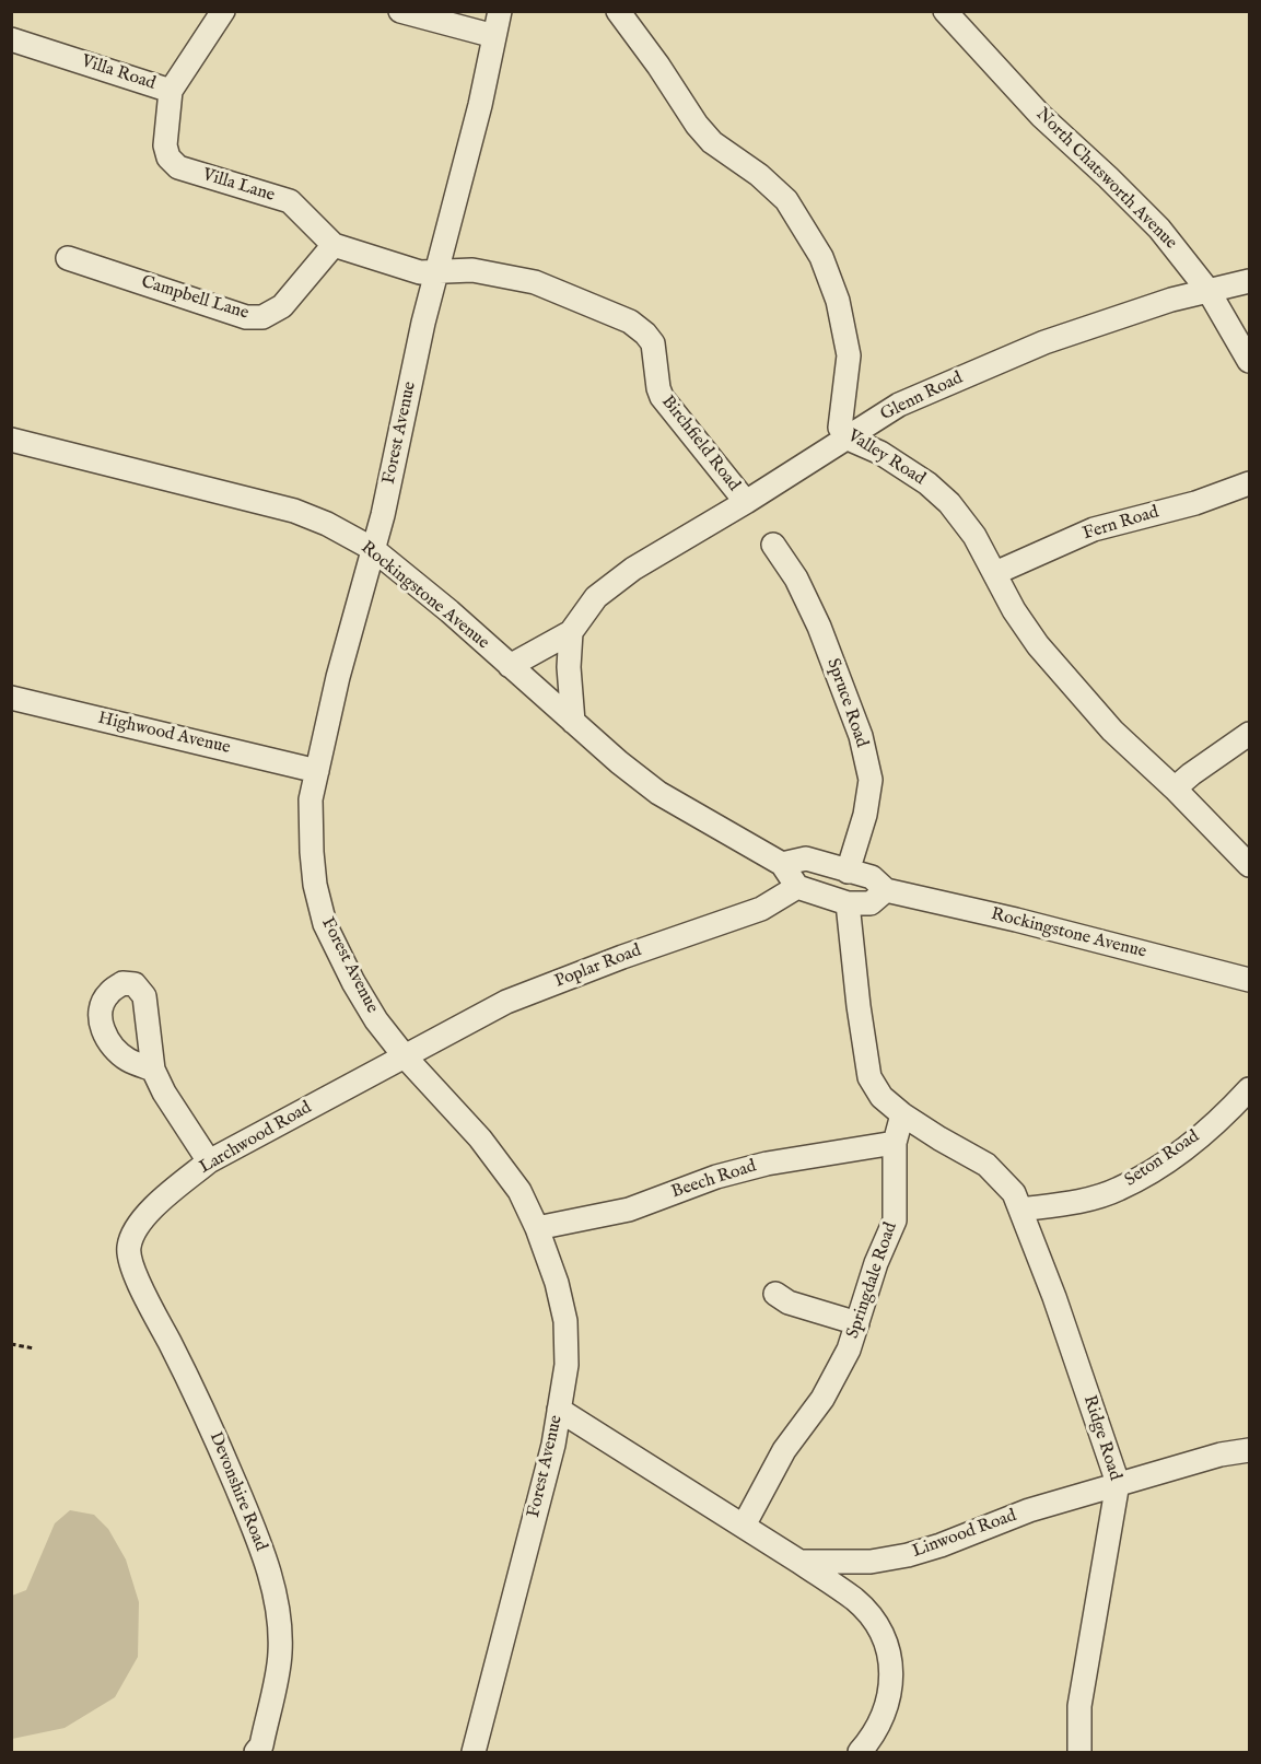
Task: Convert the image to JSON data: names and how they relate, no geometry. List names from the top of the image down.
{
  "streets": {
    "street": [
      "Villa Road",
      "North Chatsworth Avenue",
      "Villa Lane",
      "Campbell Lane",
      "Glenn Road",
      "Forest Avenue",
      "Birchfield Road",
      "Valley Road",
      "Fern Road",
      "Rockingstone Avenue",
      "Spruce Road",
      "Highwood Avenue",
      "Poplar Road",
      "Larchwood Road",
      "Seton Road",
      "Beech Road",
      "Springdale Road",
      "Ridge Road",
      "Devonshire Road",
      "Linwood Road"
    ]
  },
  "crossings": [
    ["Villa Road", "Villa Lane"],
    ["North Chatsworth Avenue", "Glenn Road"],
    ["Villa Lane", "Campbell Lane"],
    ["Villa Lane", "Forest Avenue"],
    ["Villa Lane", "Birchfield Road"],
    ["Glenn Road", "Birchfield Road"],
    ["Glenn Road", "Valley Road"],
    ["Glenn Road", "Rockingstone Avenue"],
    ["Forest Avenue", "Birchfield Road"],
    ["Forest Avenue", "Rockingstone Avenue"],
    ["Forest Avenue", "Highwood Avenue"],
    ["Forest Avenue", "Poplar Road"],
    ["Forest Avenue", "Larchwood Road"],
    ["Forest Avenue", "Beech Road"],
    ["Valley Road", "Fern Road"],
    ["Rockingstone Avenue", "Spruce Road"],
    ["Rockingstone Avenue", "Poplar Road"],
    ["Poplar Road", "Larchwood Road"],
    ["Larchwood Road", "Devonshire Road"],
    ["Seton Road", "Ridge Road"],
    ["Beech Road", "Springdale Road"],
    ["Ridge Road", "Linwood Road"]
  ]
}
